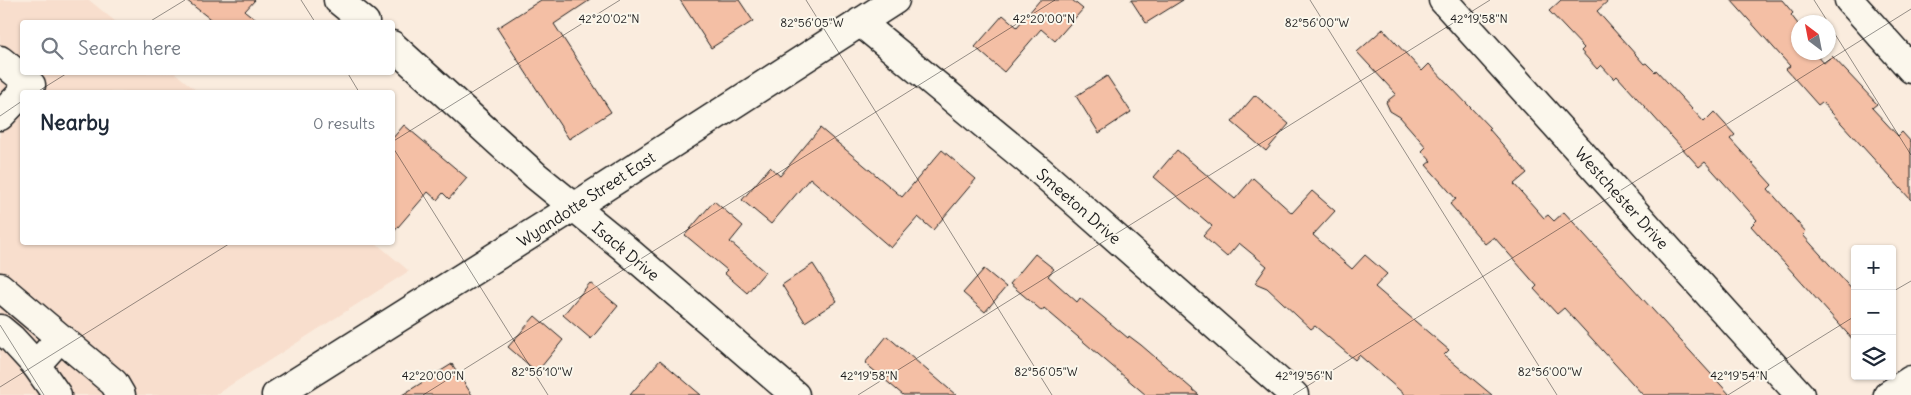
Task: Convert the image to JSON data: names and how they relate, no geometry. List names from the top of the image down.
{
  "streets": {
    "street": [
      "Westchester Drive",
      "Wyandotte Street East",
      "Smeeton Drive",
      "Isack Drive"
    ]
  },
  "crossings": [
    ["Wyandotte Street East", "Smeeton Drive"],
    ["Wyandotte Street East", "Isack Drive"]
  ],
  "north": "top left",
  "page": {
    "search": "Search here",
    "heading": ["Nearby", "0 results"],
    "map_buttons": ["+", "−"]
  },
  "coordinates": [
    "42°20'02\"N",
    "42°19'58\"N",
    "42°20'00\"N",
    "82°56'05\"W",
    "82°56'00\"W",
    "82°56'10\"W",
    "42°19'56\"N",
    "42°19'54\"N"
  ]
}
